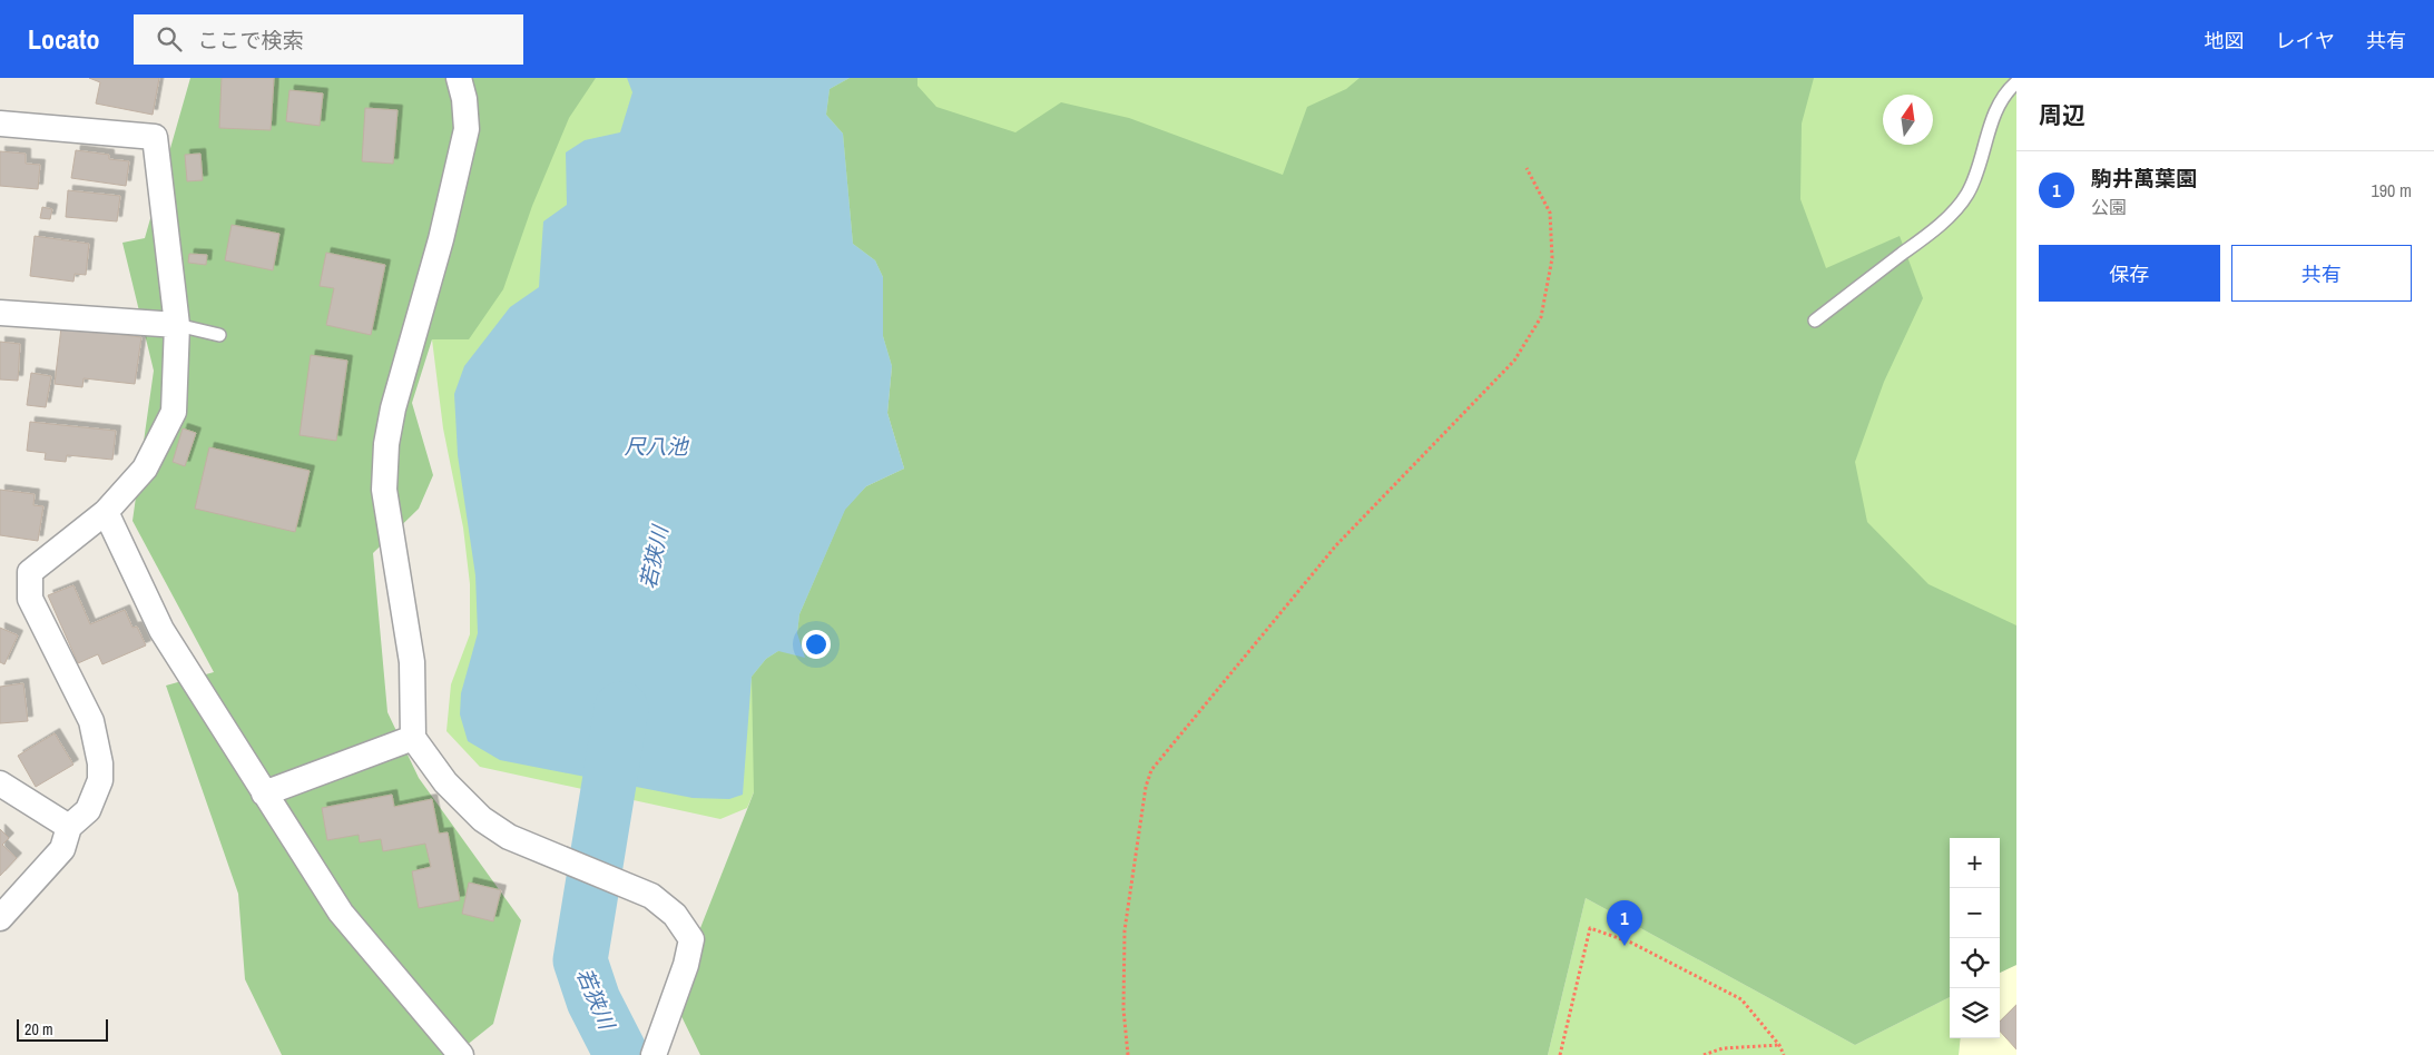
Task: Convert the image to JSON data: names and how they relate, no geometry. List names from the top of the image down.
{
  "water": ["尺八池", "若狭川"],
  "scale_bar": "20 m",
  "north": "top",
  "page": {
    "header": "Locato",
    "search": "ここで検索",
    "nav": ["地図", "レイヤ", "共有"],
    "heading": "周辺",
    "list": [
      {
        "mark": "1",
        "name": "駒井萬葉園",
        "note": "公園",
        "value": "190 m"
      }
    ],
    "buttons": ["保存", "共有"],
    "map_buttons": ["+", "−"],
    "pins": "1",
    "scale": "20 m"
  }
}
